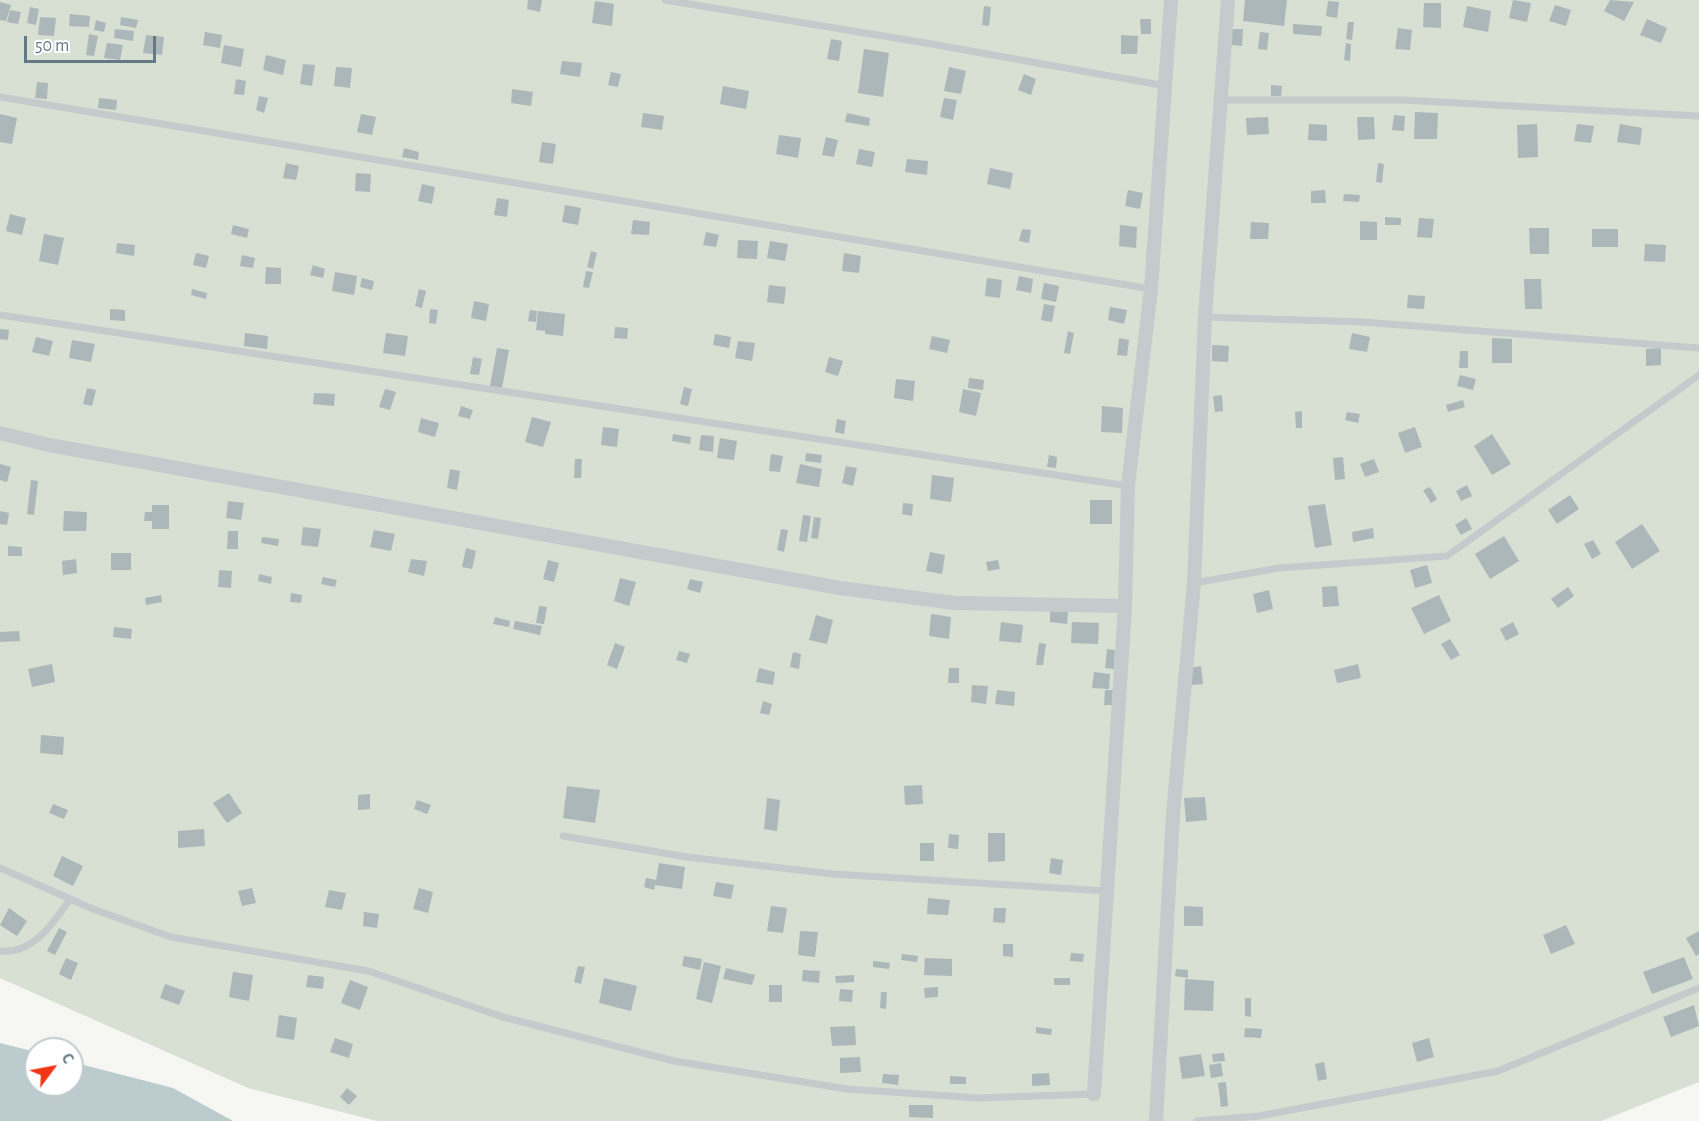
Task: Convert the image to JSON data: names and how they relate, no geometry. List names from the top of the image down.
{
  "scale_bar": "50 m",
  "north": "top right"
}
